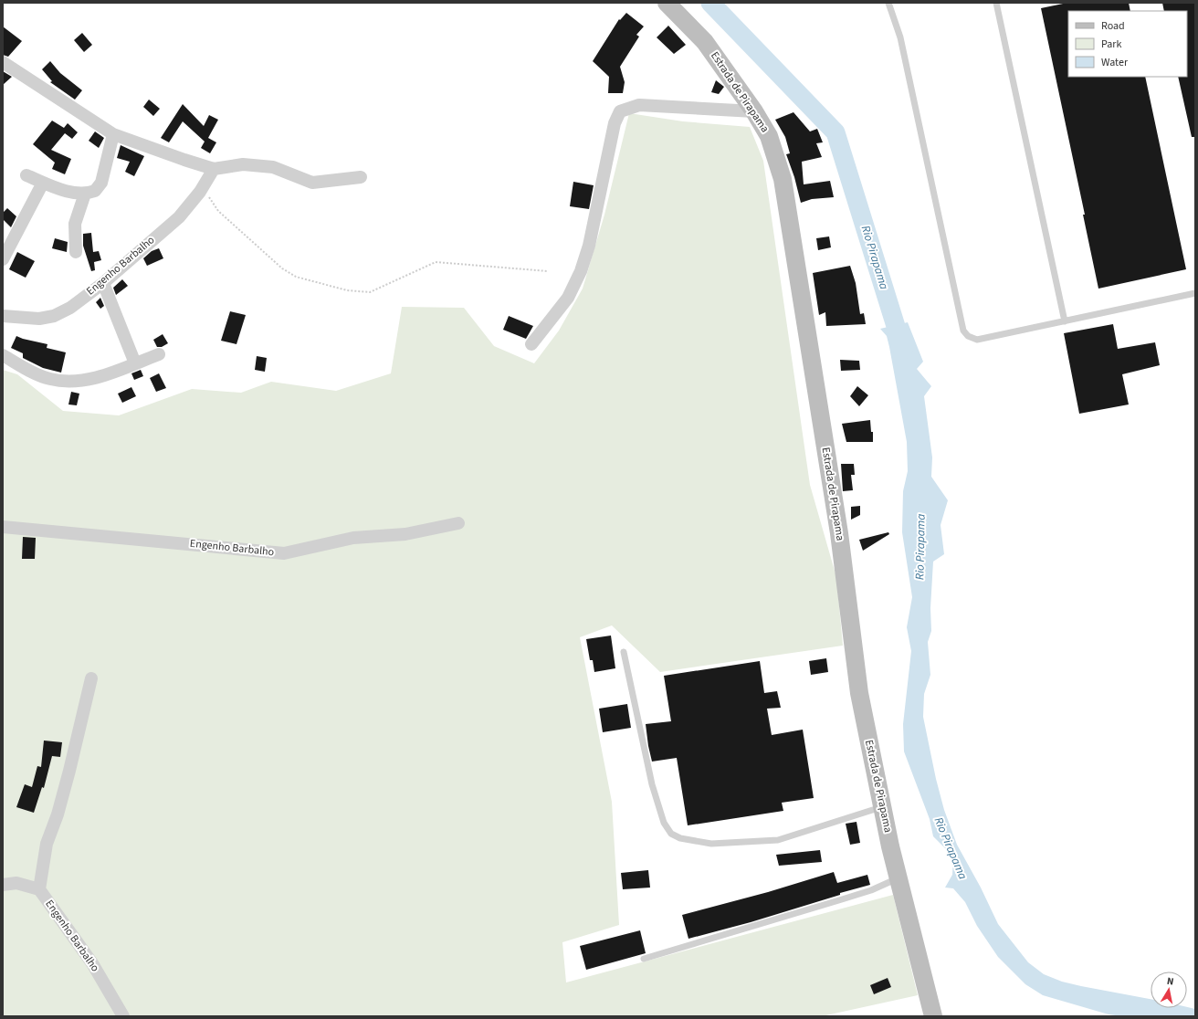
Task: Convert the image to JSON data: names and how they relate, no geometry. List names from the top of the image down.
{
  "streets": {
    "main road": ["Estrada de Pirapama"],
    "street": ["Engenho Barbalho"]
  },
  "water": ["Rio Pirapama"],
  "legend": ["Road", "Park", "Water"],
  "north": "top"
}
